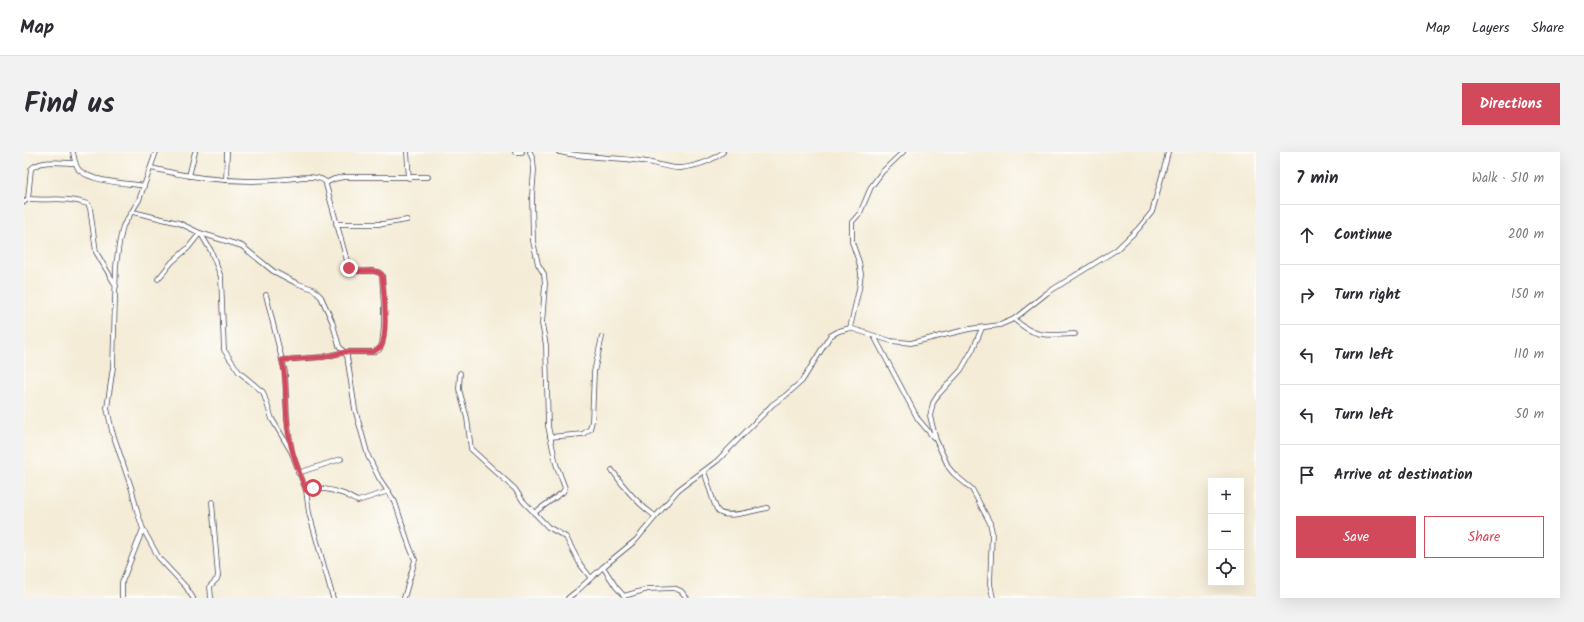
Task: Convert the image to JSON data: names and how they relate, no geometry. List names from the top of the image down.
{
  "page": {
    "header": "Map",
    "nav": ["Map", "Layers", "Share"],
    "title": "Find us",
    "buttons": [
      "Directions",
      ["Save", "Share"]
    ],
    "heading": ["7 min", "Walk · 510 m"],
    "list": [
      ["Continue", "200 m"],
      ["Turn right", "150 m"],
      ["Turn left", "110 m"],
      ["Turn left", "50 m"],
      "Arrive at destination"
    ],
    "map_buttons": ["+", "−"]
  }
}
